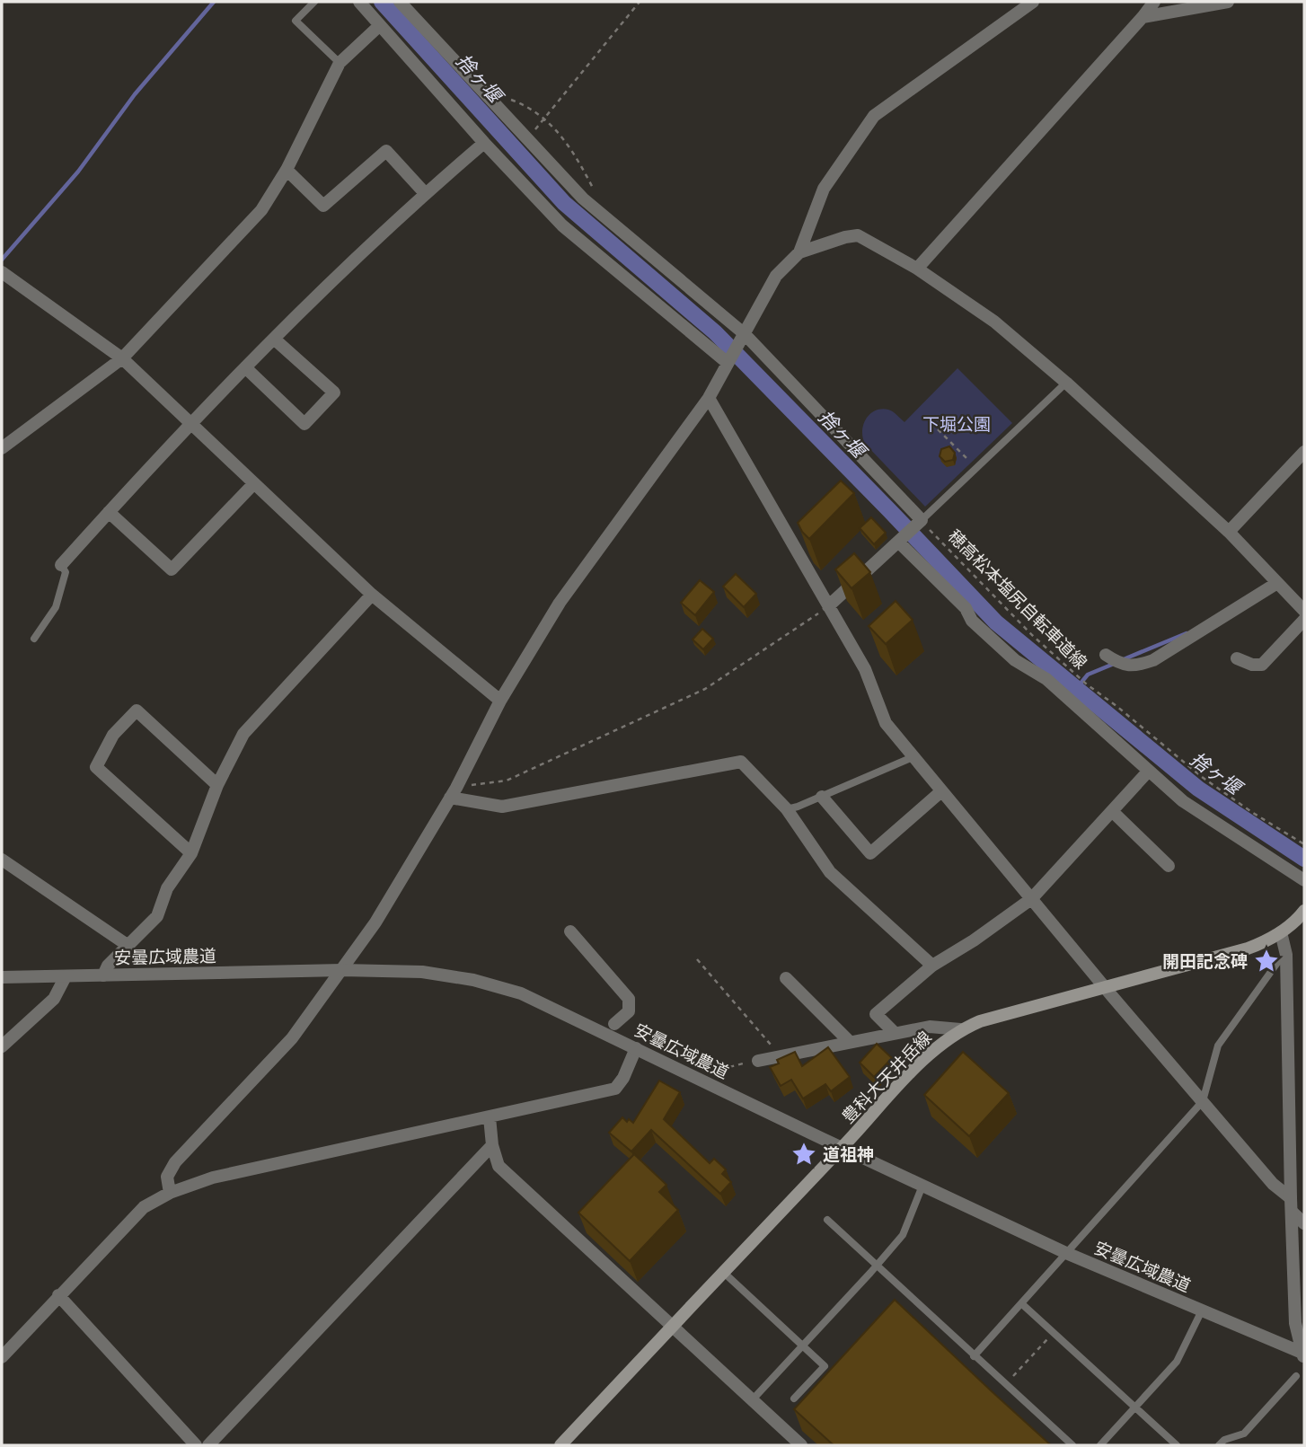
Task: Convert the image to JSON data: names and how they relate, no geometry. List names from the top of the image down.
{
  "streets": {
    "main road": ["豊科大天井岳線"],
    "street": ["安曇広域農道"],
    "path": ["穂高松本塩尻自転車道線"]
  },
  "crossings": [
    ["安曇広域農道", "豊科大天井岳線"]
  ],
  "water": ["捨ヶ堰"],
  "parks": ["下堀公園"],
  "places": {
    "place": ["開田記念碑", "道祖神"]
  }
}
